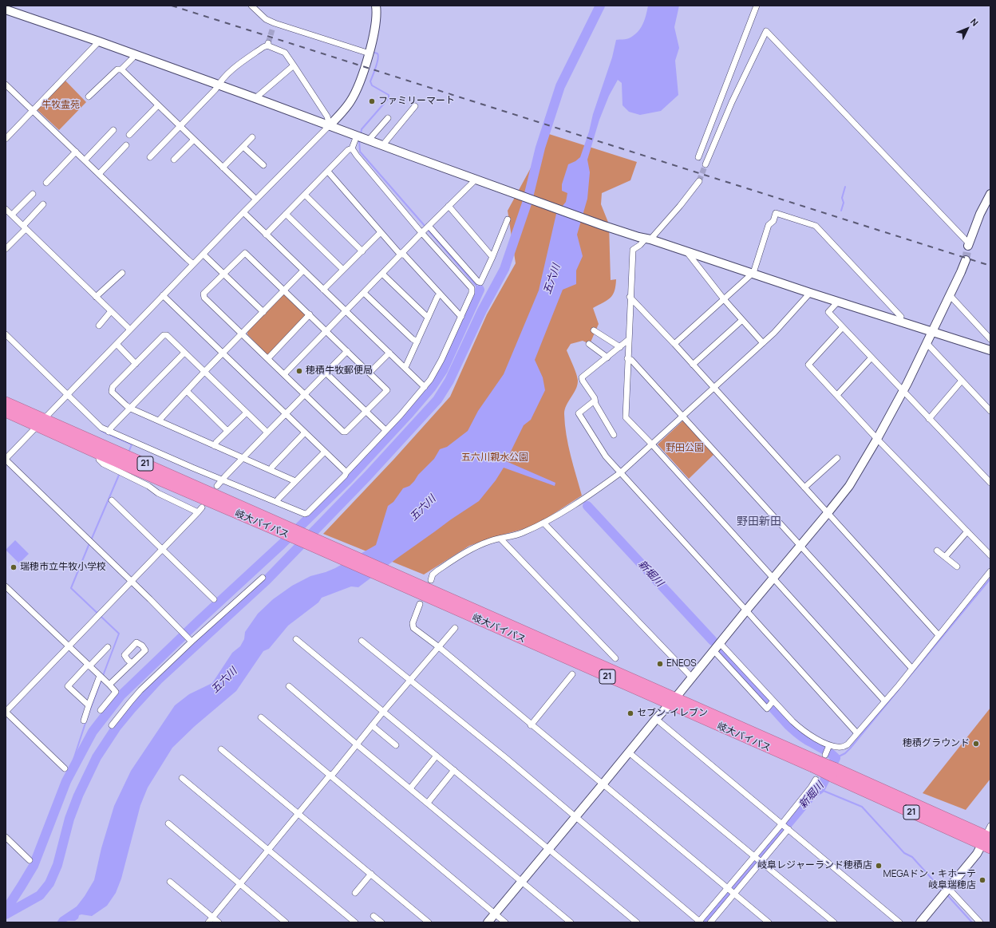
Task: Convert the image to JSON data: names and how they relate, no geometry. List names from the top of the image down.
{
  "streets": {
    "highway": ["21", "岐大バイパス"]
  },
  "districts": ["野田新田"],
  "water": ["五六川", "新堀川"],
  "parks": ["牛牧霊苑", "野田公園", "五六川親水公園"],
  "places": [
    "ファミリーマート",
    "穂積牛牧郵便局",
    "瑞穂市立牛牧小学校",
    "ENEOS",
    "セブン-イレブン",
    "穂積グラウンド",
    "岐阜レジャーランド穂積店",
    "MEGAドン・キホーテ 岐阜瑞穂店"
  ],
  "north": "top right"
}
